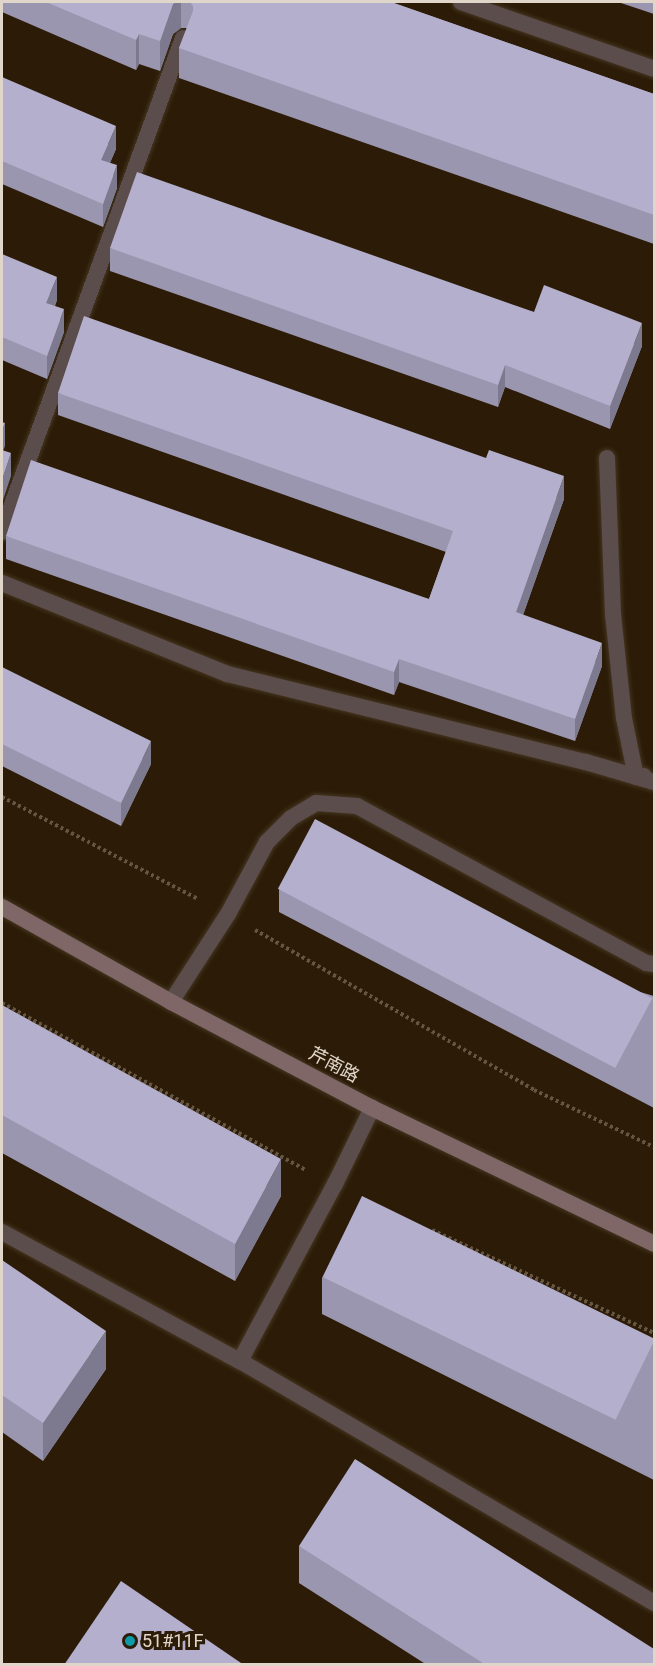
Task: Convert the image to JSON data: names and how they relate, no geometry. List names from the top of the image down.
{
  "streets": {
    "main road": ["芹南路"]
  },
  "places": ["51#11F"]
}
